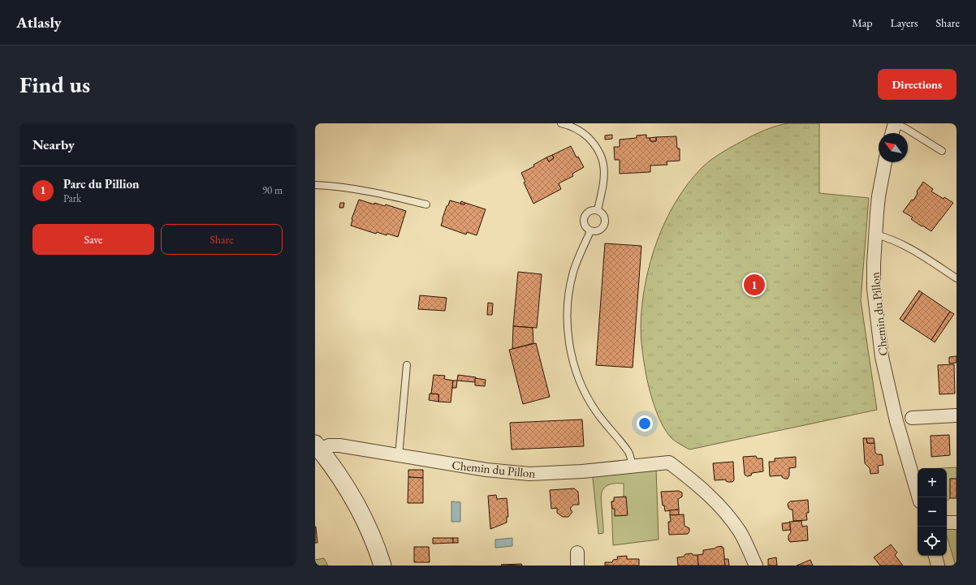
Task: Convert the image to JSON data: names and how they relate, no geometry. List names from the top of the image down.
{
  "streets": {
    "street": ["Chemin du Pillon"]
  },
  "north": "top left",
  "page": {
    "header": "Atlasly",
    "nav": ["Map", "Layers", "Share"],
    "buttons": [
      "Directions",
      ["Save", "Share"]
    ],
    "title": "Find us",
    "heading": "Nearby",
    "list": [
      {
        "mark": "1",
        "name": "Parc du Pillion",
        "note": "Park",
        "value": "90 m"
      }
    ],
    "pins": "1",
    "map_buttons": ["+", "−"]
  }
}
